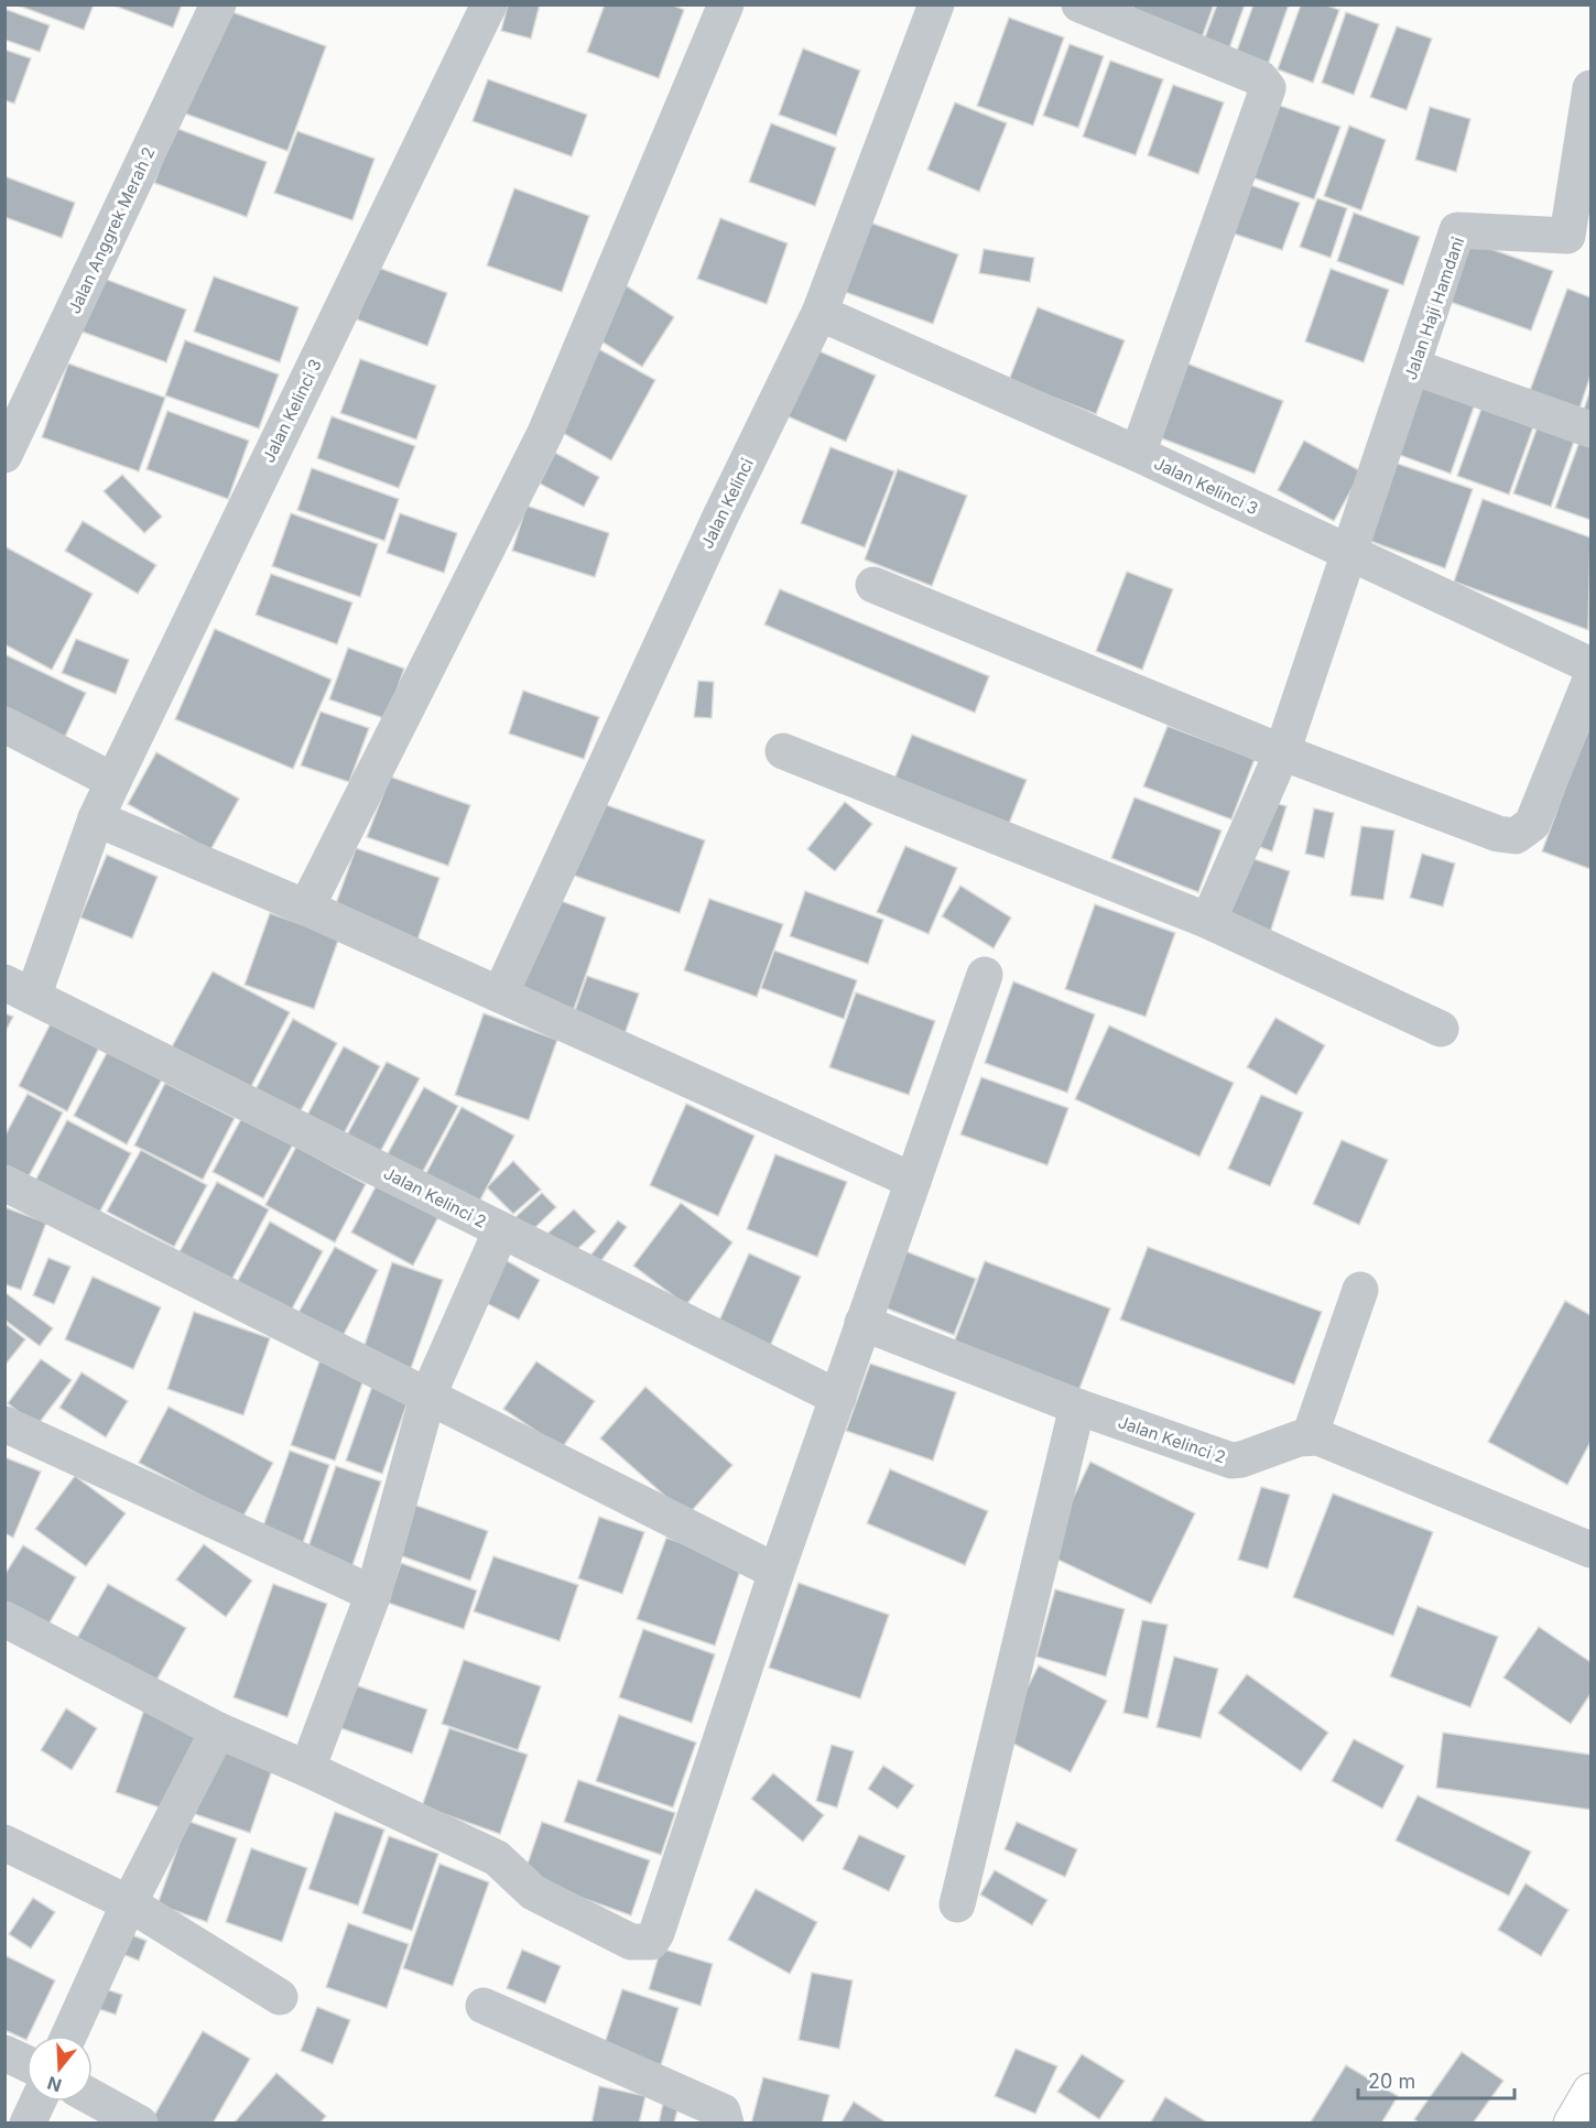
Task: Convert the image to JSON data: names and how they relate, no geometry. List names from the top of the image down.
{
  "streets": {
    "street": [
      "Jalan Anggrek Merah 2",
      "Jalan Haji Hamdani",
      "Jalan Kelinci 3",
      "Jalan Kelinci",
      "Jalan Kelinci 2"
    ]
  },
  "crossings": [
    ["Jalan Haji Hamdani", "Jalan Kelinci 3"],
    ["Jalan Kelinci 3", "Jalan Kelinci"],
    ["Jalan Kelinci 3", "Jalan Kelinci 2"]
  ],
  "scale_bar": "20 m",
  "north": "bottom"
}
